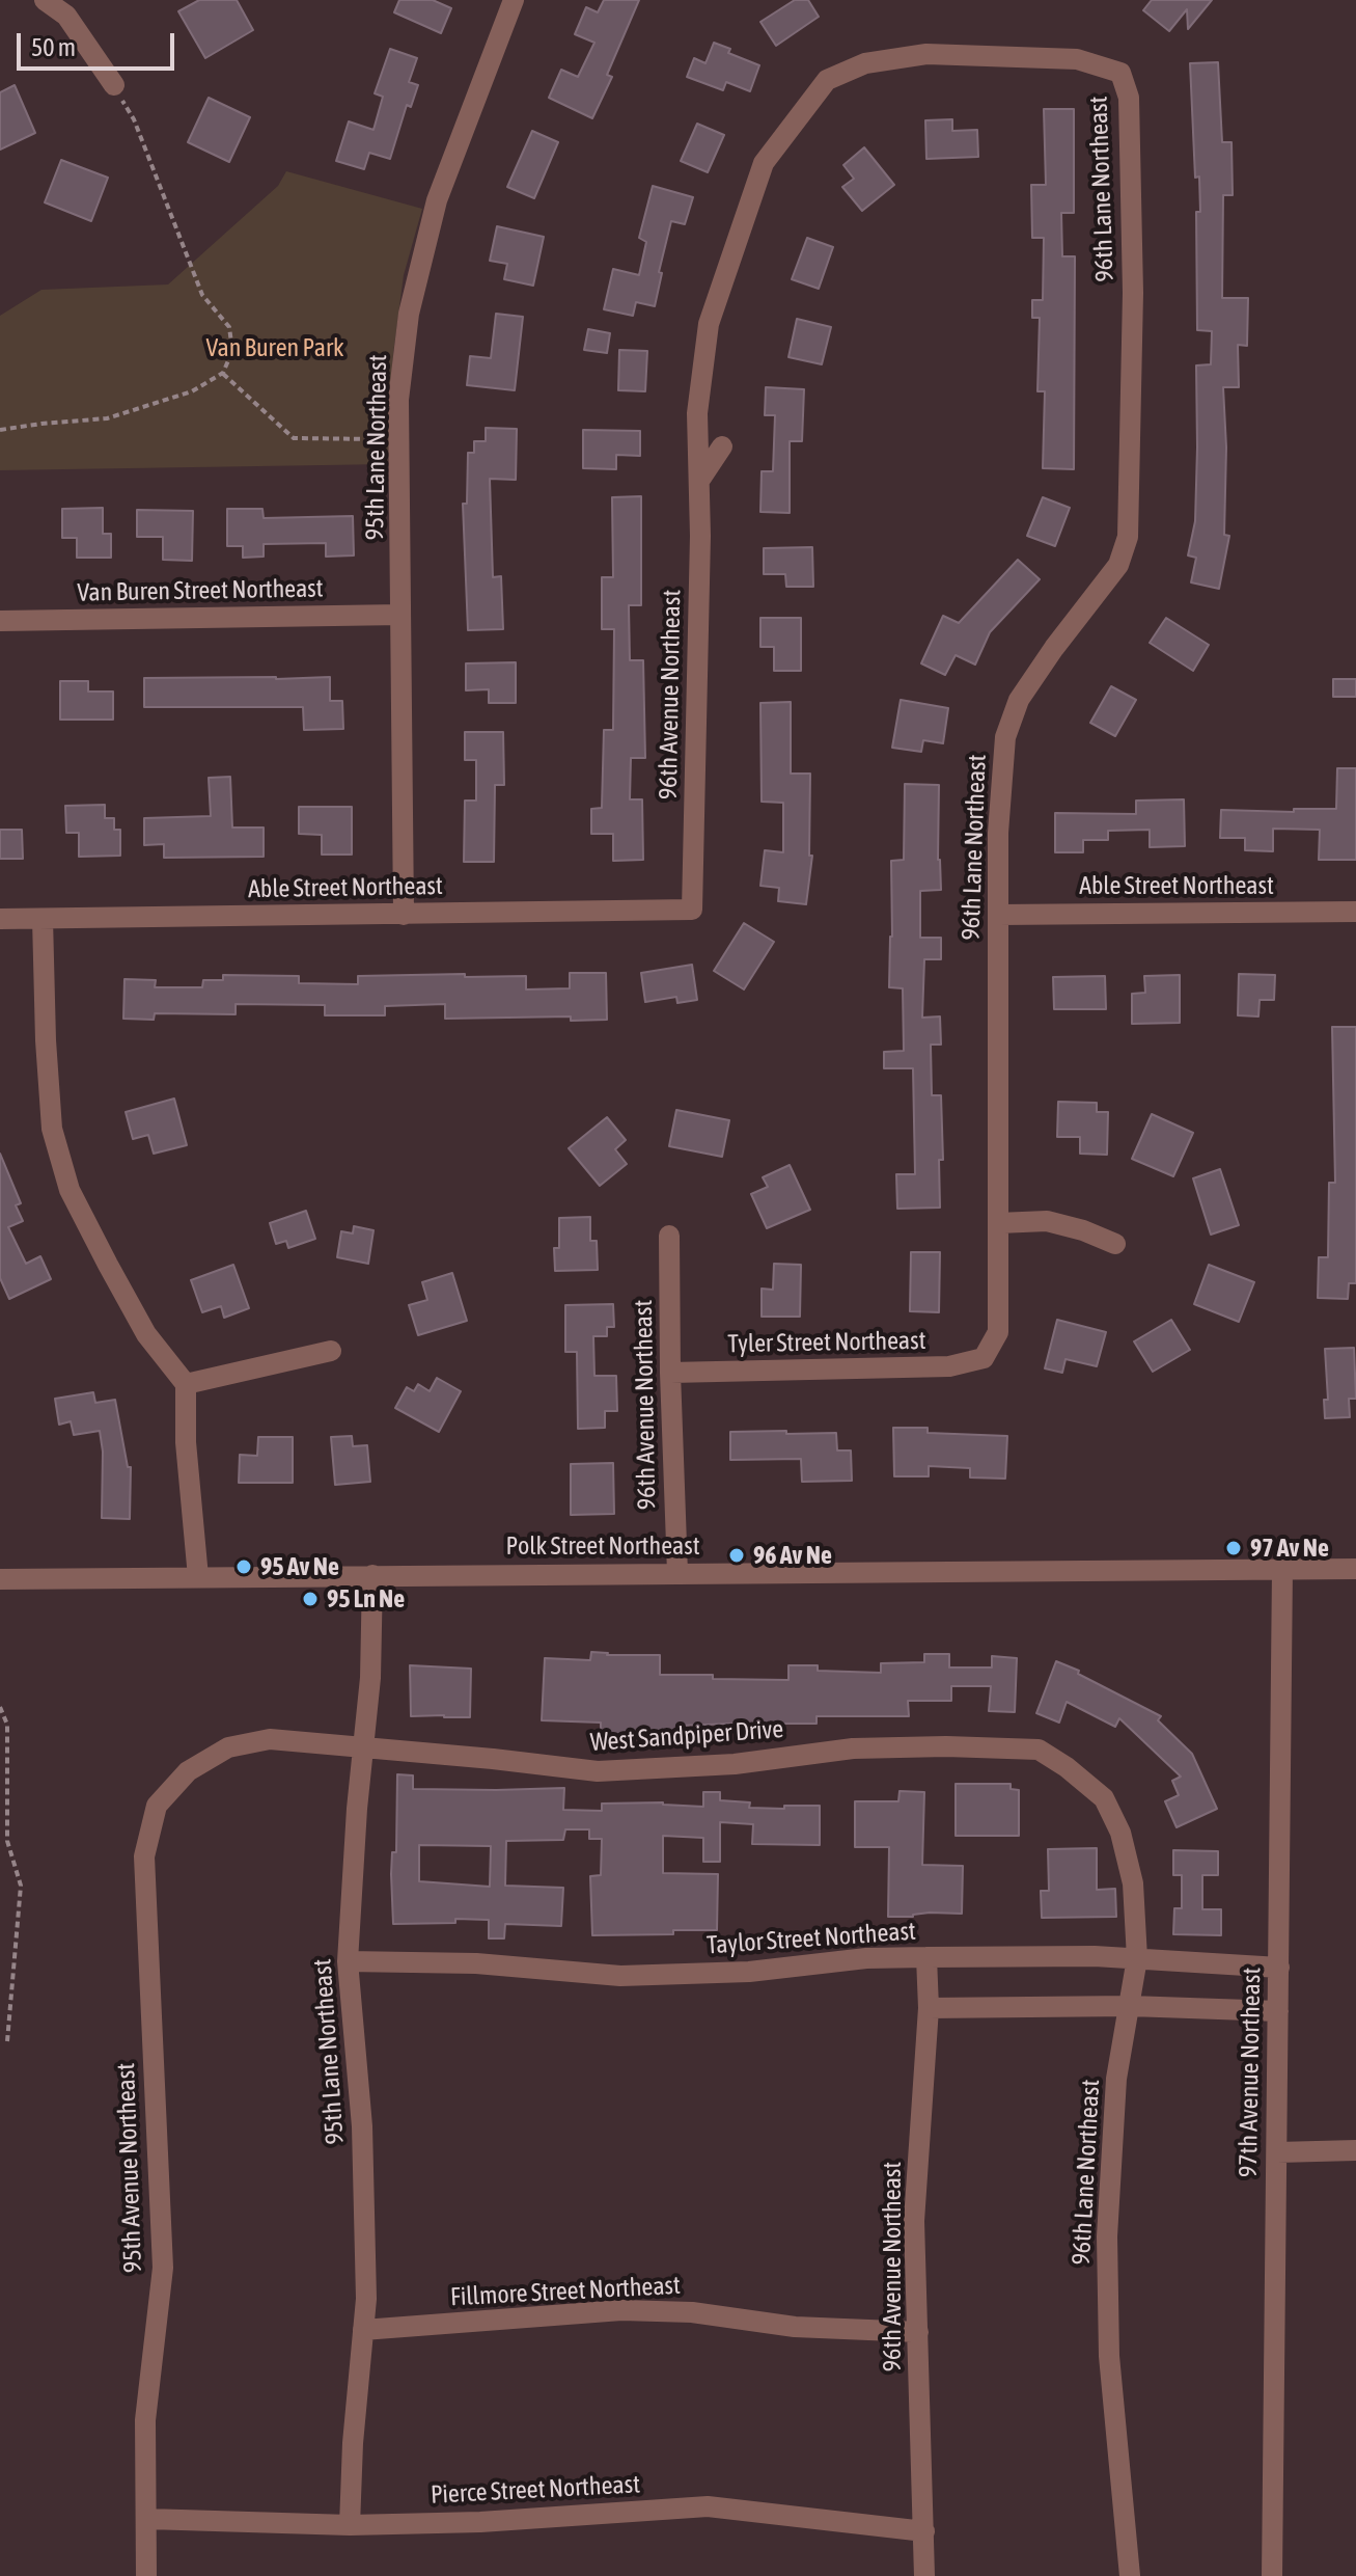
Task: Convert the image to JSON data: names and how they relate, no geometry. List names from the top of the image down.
{
  "streets": {
    "street": [
      "96th Lane Northeast",
      "95th Lane Northeast",
      "Van Buren Street Northeast",
      "96th Avenue Northeast",
      "Able Street Northeast",
      "Tyler Street Northeast",
      "Polk Street Northeast",
      "West Sandpiper Drive",
      "Taylor Street Northeast",
      "97th Avenue Northeast",
      "95th Avenue Northeast",
      "Fillmore Street Northeast",
      "Pierce Street Northeast"
    ]
  },
  "crossings": [
    ["96th Lane Northeast", "96th Avenue Northeast"],
    ["96th Lane Northeast", "Able Street Northeast"],
    ["96th Lane Northeast", "Tyler Street Northeast"],
    ["96th Lane Northeast", "West Sandpiper Drive"],
    ["96th Lane Northeast", "Taylor Street Northeast"],
    ["95th Lane Northeast", "Van Buren Street Northeast"],
    ["95th Lane Northeast", "Able Street Northeast"],
    ["95th Lane Northeast", "Polk Street Northeast"],
    ["95th Lane Northeast", "West Sandpiper Drive"],
    ["95th Lane Northeast", "Taylor Street Northeast"],
    ["95th Lane Northeast", "Fillmore Street Northeast"],
    ["95th Lane Northeast", "Pierce Street Northeast"],
    ["96th Avenue Northeast", "Able Street Northeast"],
    ["96th Avenue Northeast", "Tyler Street Northeast"],
    ["96th Avenue Northeast", "Polk Street Northeast"],
    ["96th Avenue Northeast", "Taylor Street Northeast"],
    ["96th Avenue Northeast", "Fillmore Street Northeast"],
    ["96th Avenue Northeast", "Pierce Street Northeast"],
    ["Polk Street Northeast", "97th Avenue Northeast"],
    ["West Sandpiper Drive", "95th Avenue Northeast"],
    ["Taylor Street Northeast", "97th Avenue Northeast"],
    ["95th Avenue Northeast", "Pierce Street Northeast"]
  ],
  "parks": ["Van Buren Park"],
  "places": [
    "97 Av Ne",
    "96 Av Ne",
    "95 Av Ne",
    "95 Ln Ne"
  ],
  "scale_bar": "50 m"
}
